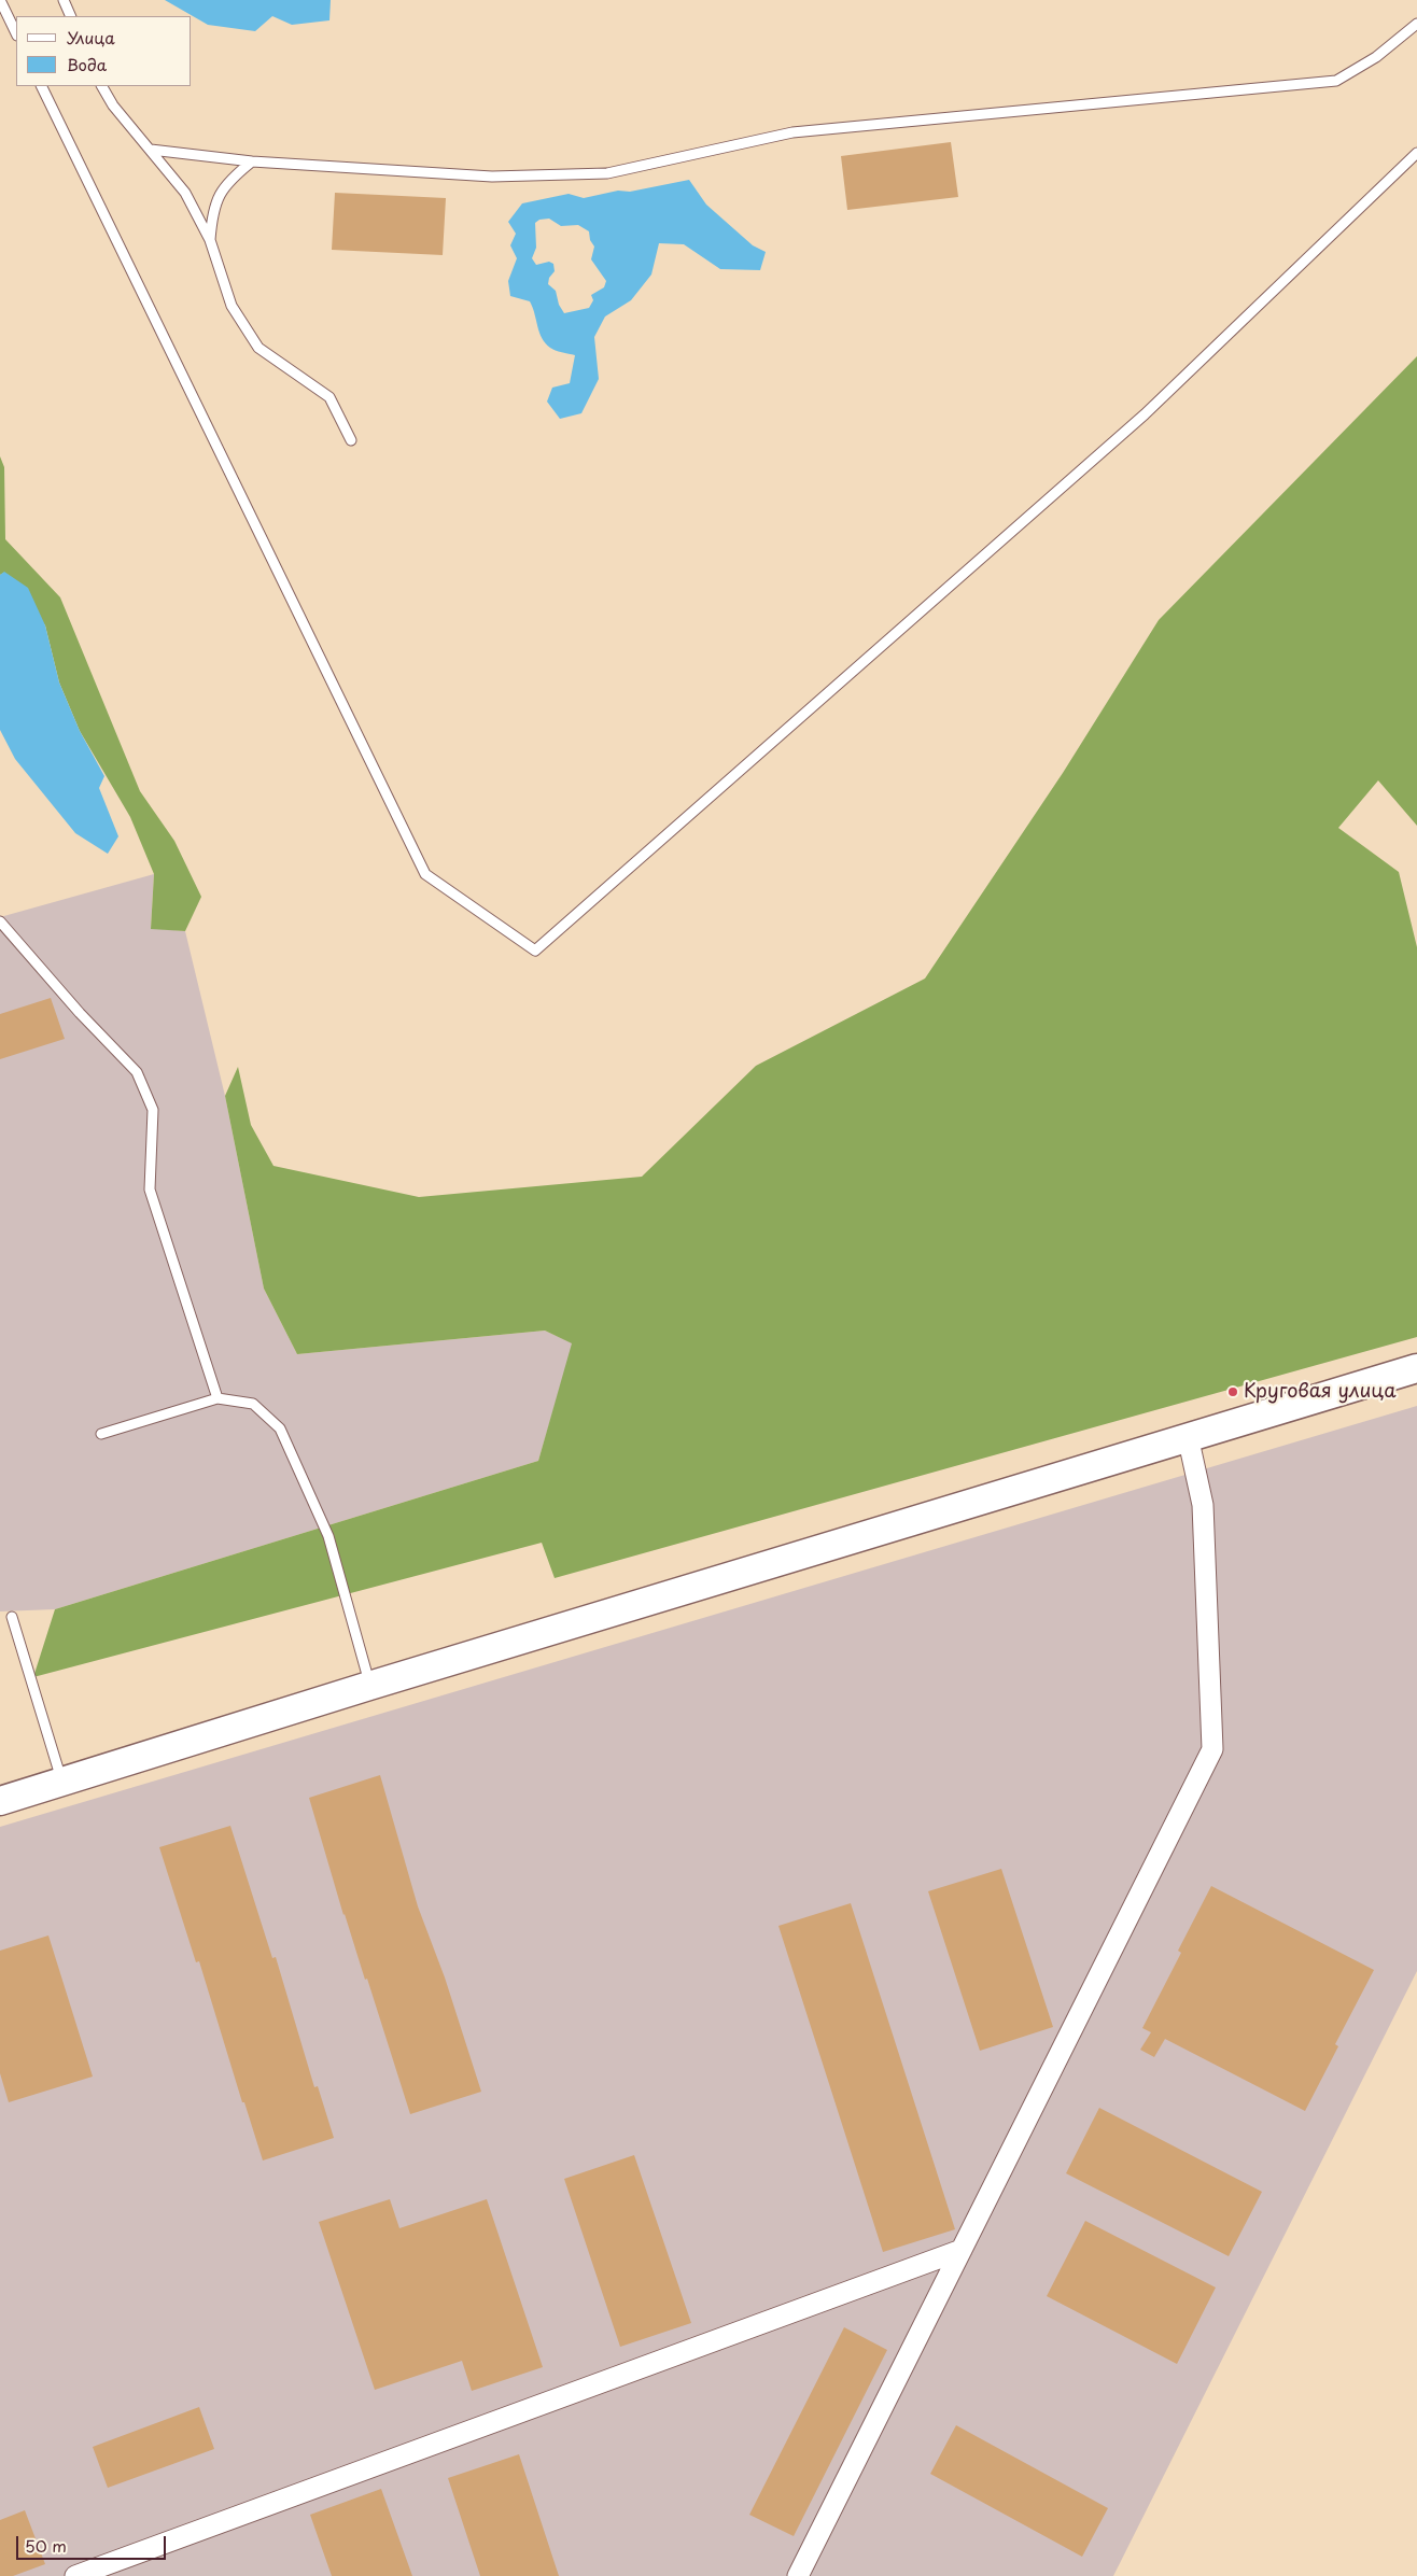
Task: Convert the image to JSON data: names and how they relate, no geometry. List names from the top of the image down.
{
  "places": ["Круговая улица"],
  "legend": ["Улица", "Вода"],
  "scale_bar": "50 m"
}
